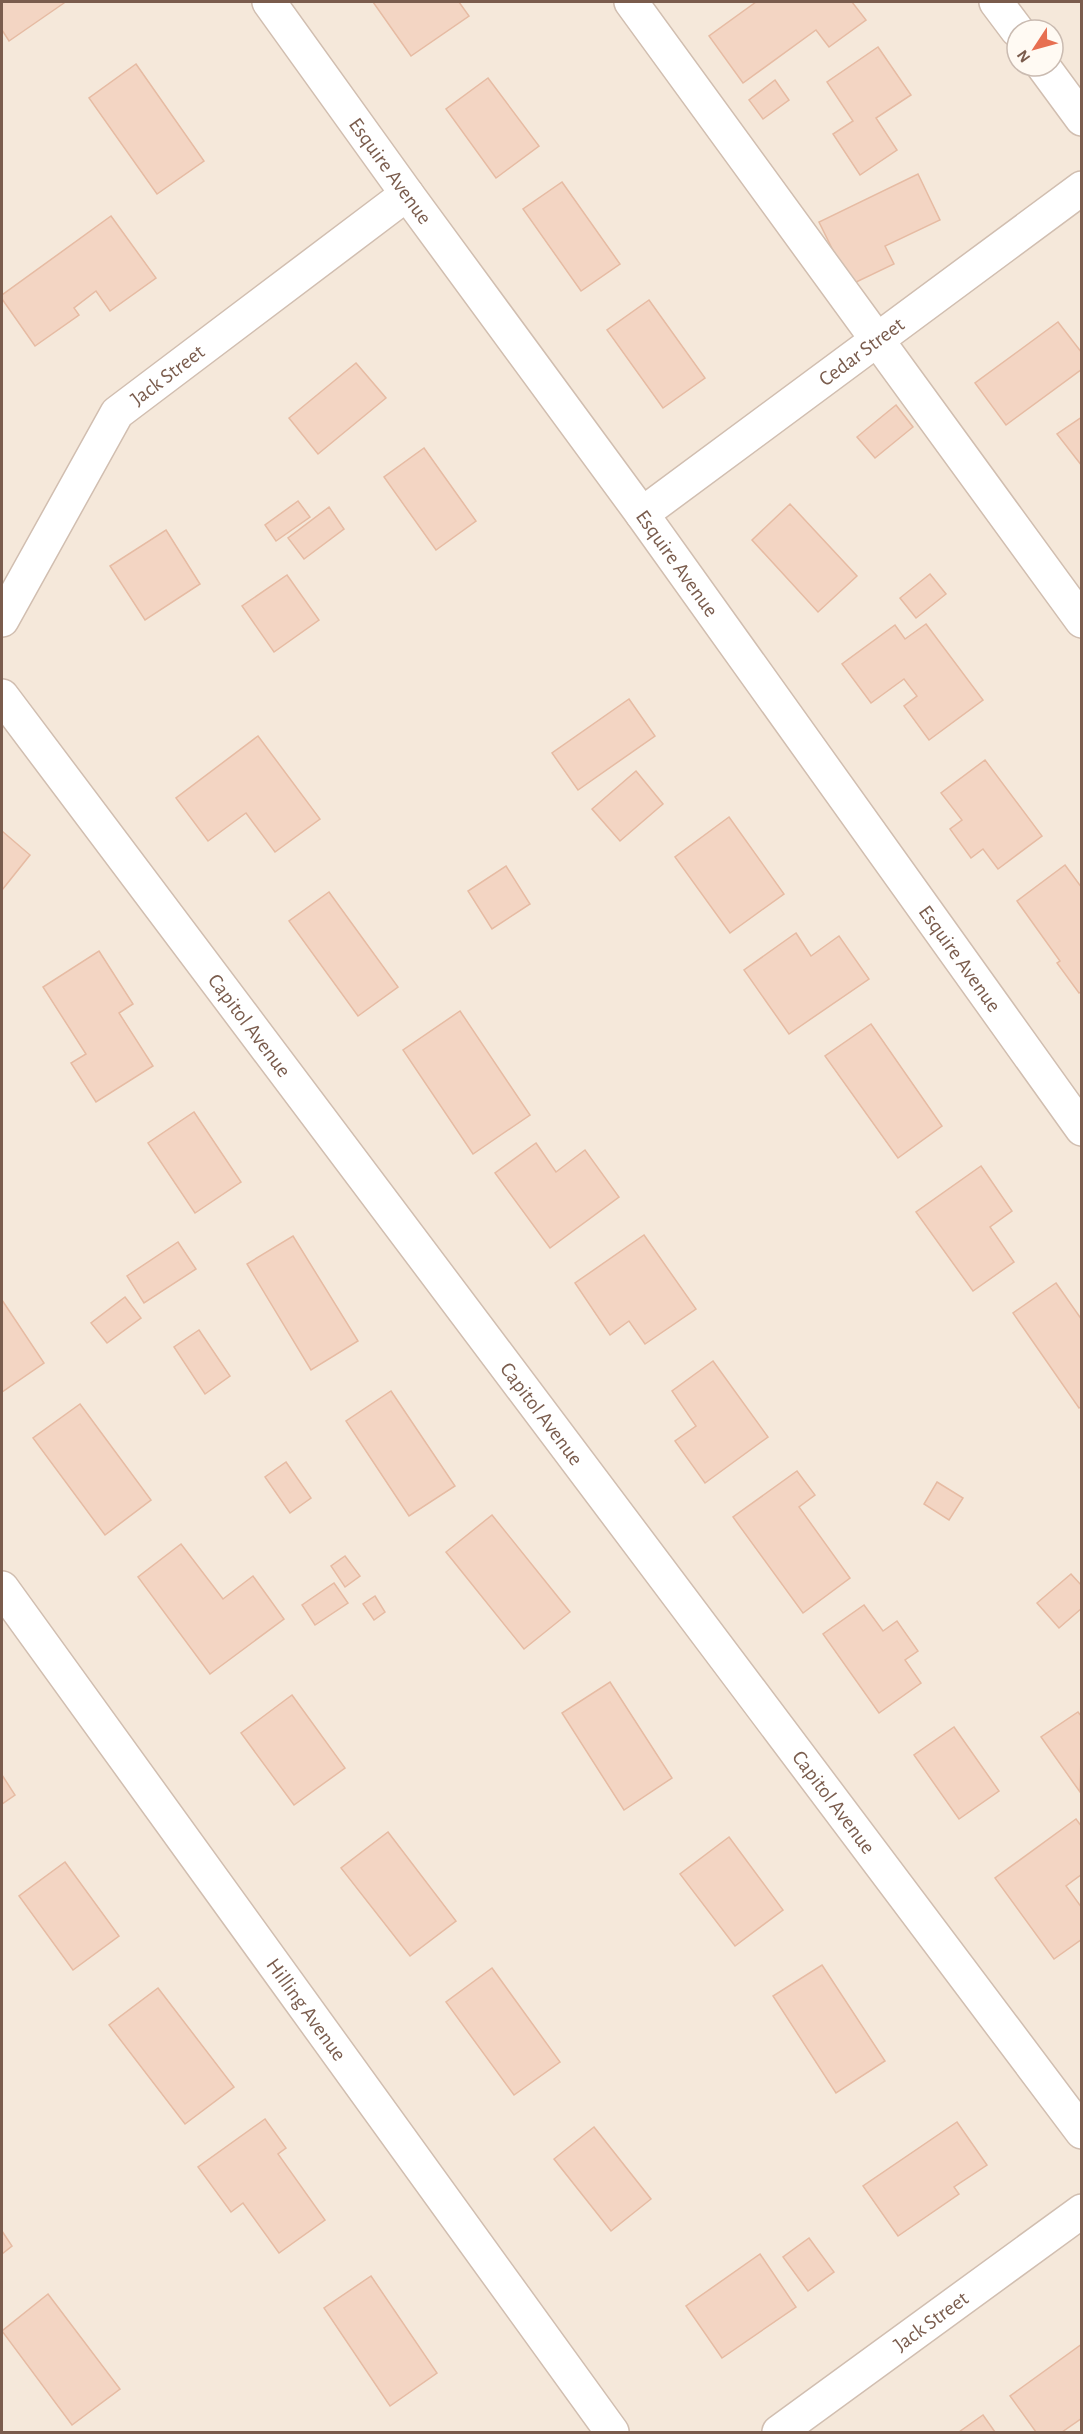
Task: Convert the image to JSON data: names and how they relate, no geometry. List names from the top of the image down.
{
  "streets": {
    "street": [
      "Esquire Avenue",
      "Cedar Street",
      "Jack Street",
      "Capitol Avenue",
      "Hilling Avenue"
    ]
  },
  "crossings": [
    ["Esquire Avenue", "Cedar Street"],
    ["Esquire Avenue", "Jack Street"]
  ],
  "north": "bottom left"
}
